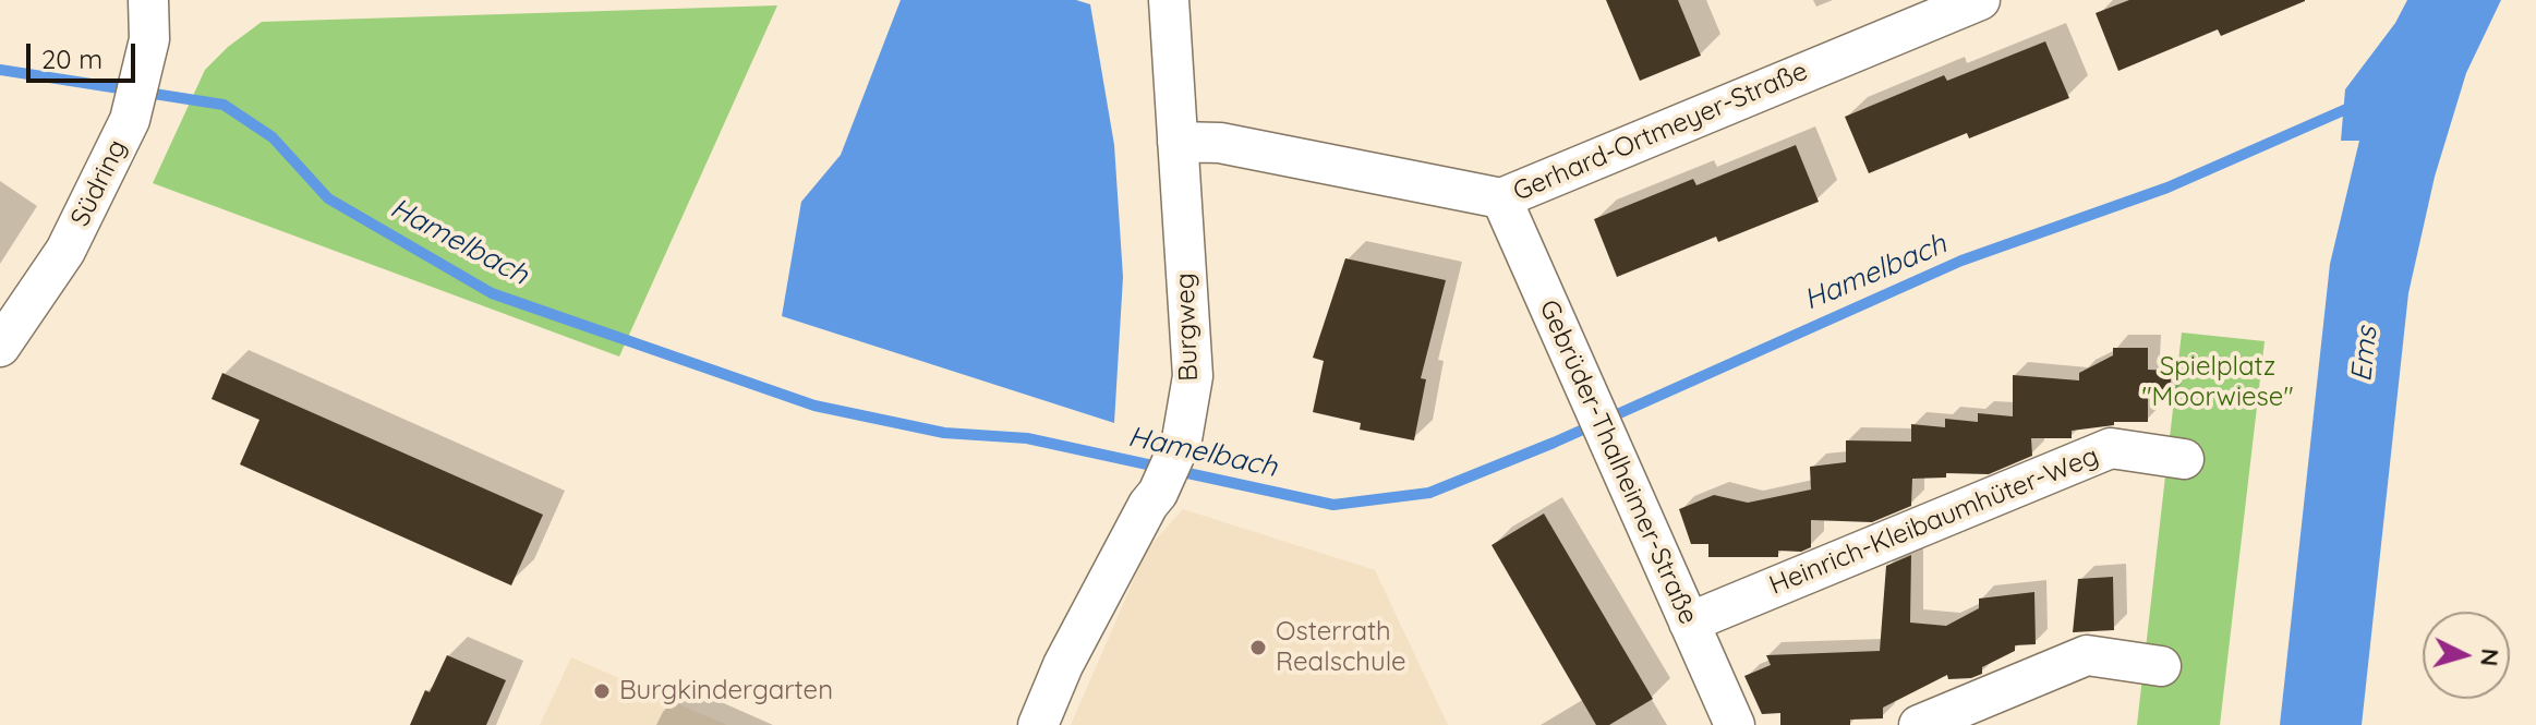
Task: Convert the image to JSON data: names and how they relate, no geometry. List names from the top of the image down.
{
  "streets": {
    "street": [
      "Gerhard-Ortmeyer-Straße",
      "Südring",
      "Burgweg",
      "Gebrüder-Thalheimer-Straße",
      "Heinrich-Kleibaumhüter-Weg"
    ]
  },
  "crossings": [
    ["Gerhard-Ortmeyer-Straße", "Burgweg"],
    ["Gerhard-Ortmeyer-Straße", "Gebrüder-Thalheimer-Straße"],
    ["Gebrüder-Thalheimer-Straße", "Heinrich-Kleibaumhüter-Weg"]
  ],
  "water": ["Hamelbach", "Ems"],
  "parks": ["Spielplatz \"Moorwiese\""],
  "places": ["Osterrath Realschule", "Burgkindergarten"],
  "scale_bar": "20 m",
  "north": "right"
}
